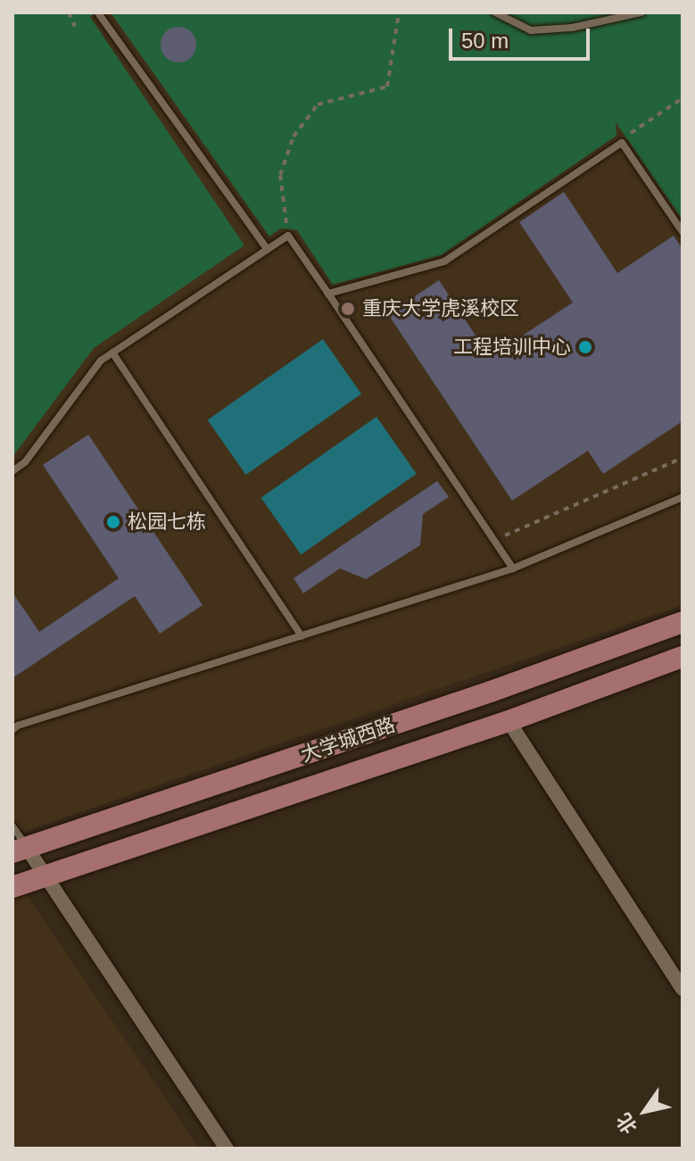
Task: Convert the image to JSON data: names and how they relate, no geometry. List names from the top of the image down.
{
  "streets": {
    "main road": ["大学城西路"]
  },
  "places": ["重庆大学虎溪校区", "工程培训中心", "松园七栋"],
  "scale_bar": "50 m",
  "north": "bottom left"
}
